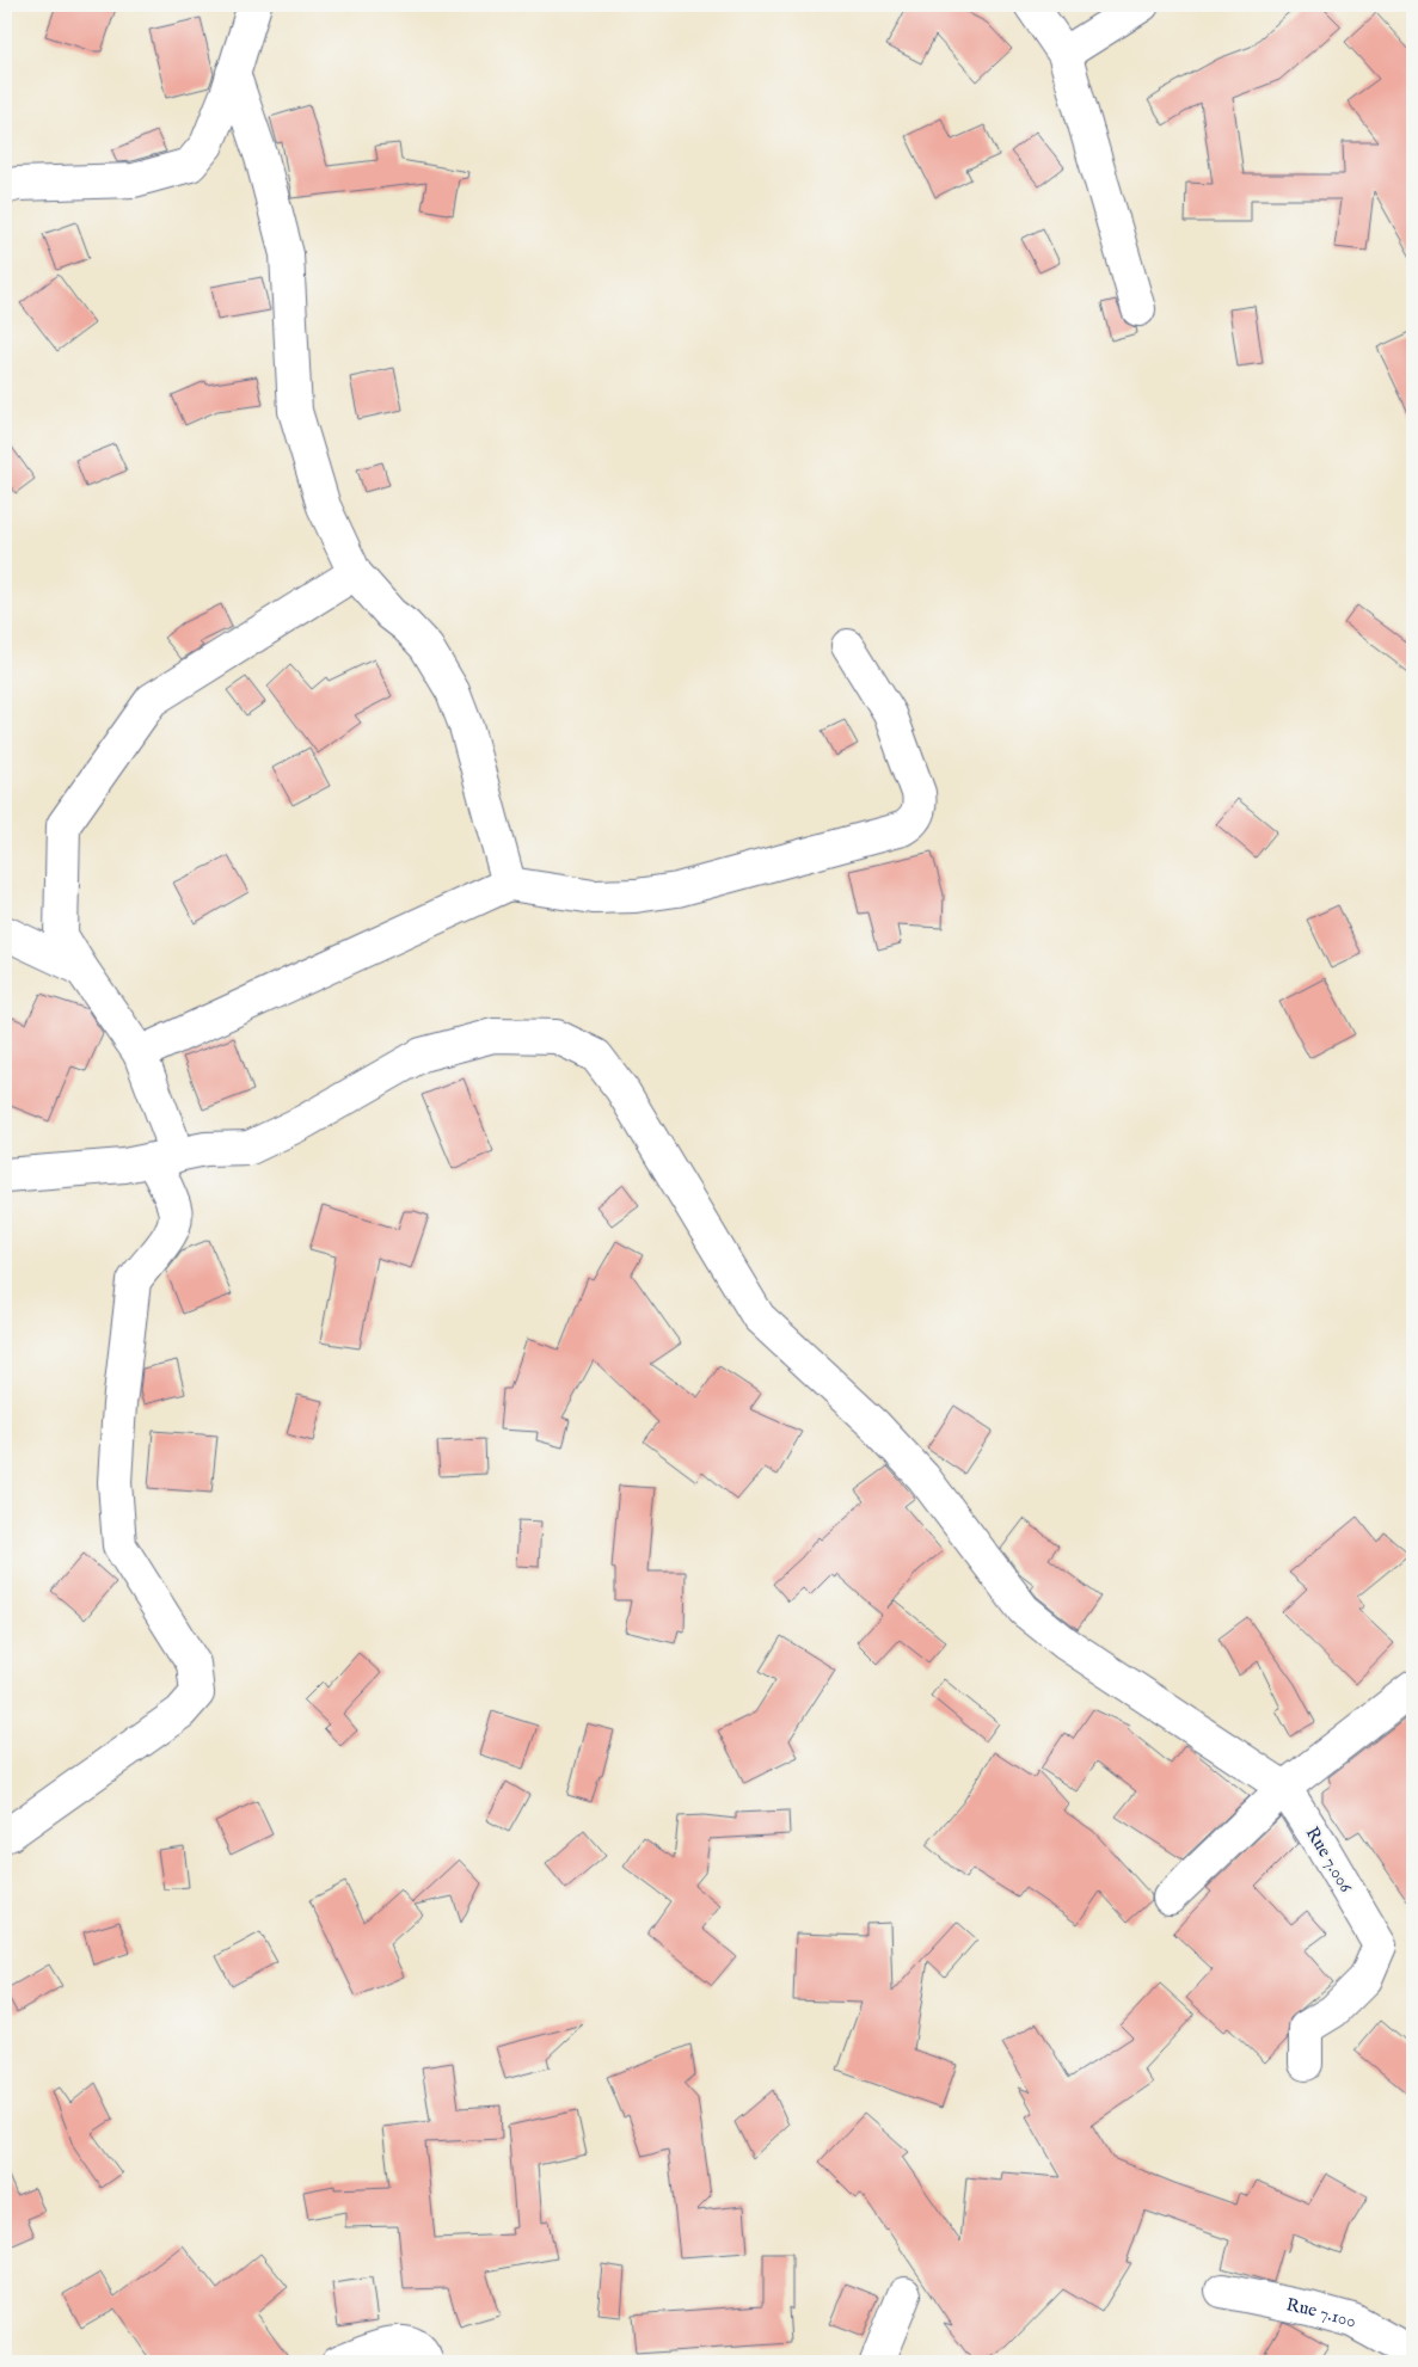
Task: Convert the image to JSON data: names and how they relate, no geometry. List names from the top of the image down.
{
  "streets": {
    "street": ["Rue 7.006", "Rue 7.100"]
  }
}
